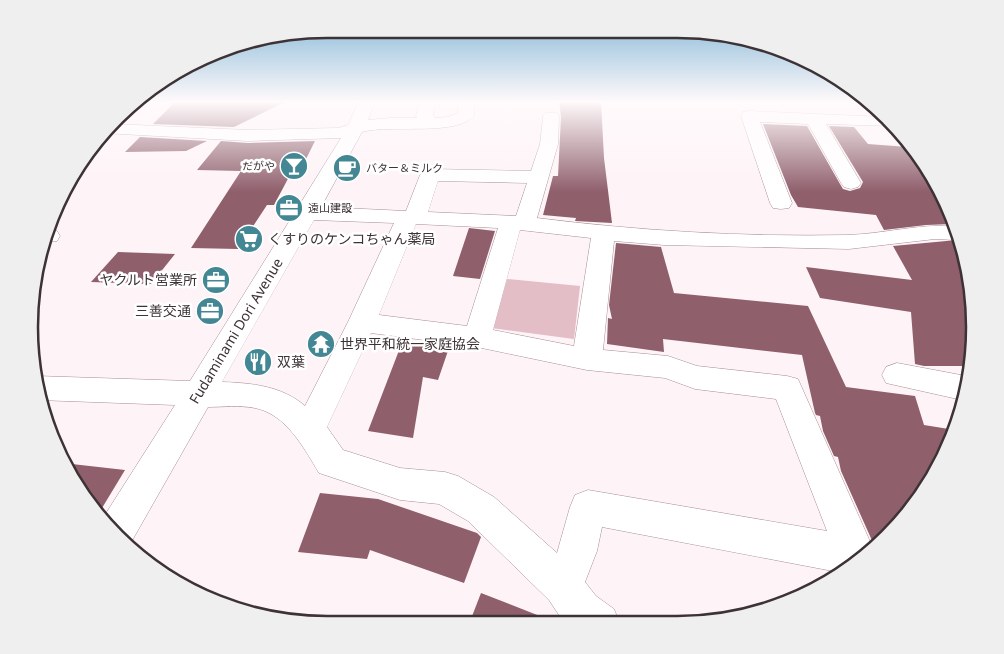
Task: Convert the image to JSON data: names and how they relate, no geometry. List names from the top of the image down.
{
  "streets": {
    "street": ["Fudaminami Dori Avenue"]
  },
  "places": {
    "bar": ["だがや"],
    "cafe": ["バター＆ミルク"],
    "office": ["遠山建設", "ヤクルト営業所", "三善交通"],
    "supermarket": ["くすりのケンコちゃん薬局"],
    "temple": ["世界平和統一家庭協会"],
    "restaurant": ["双葉"]
  }
}
